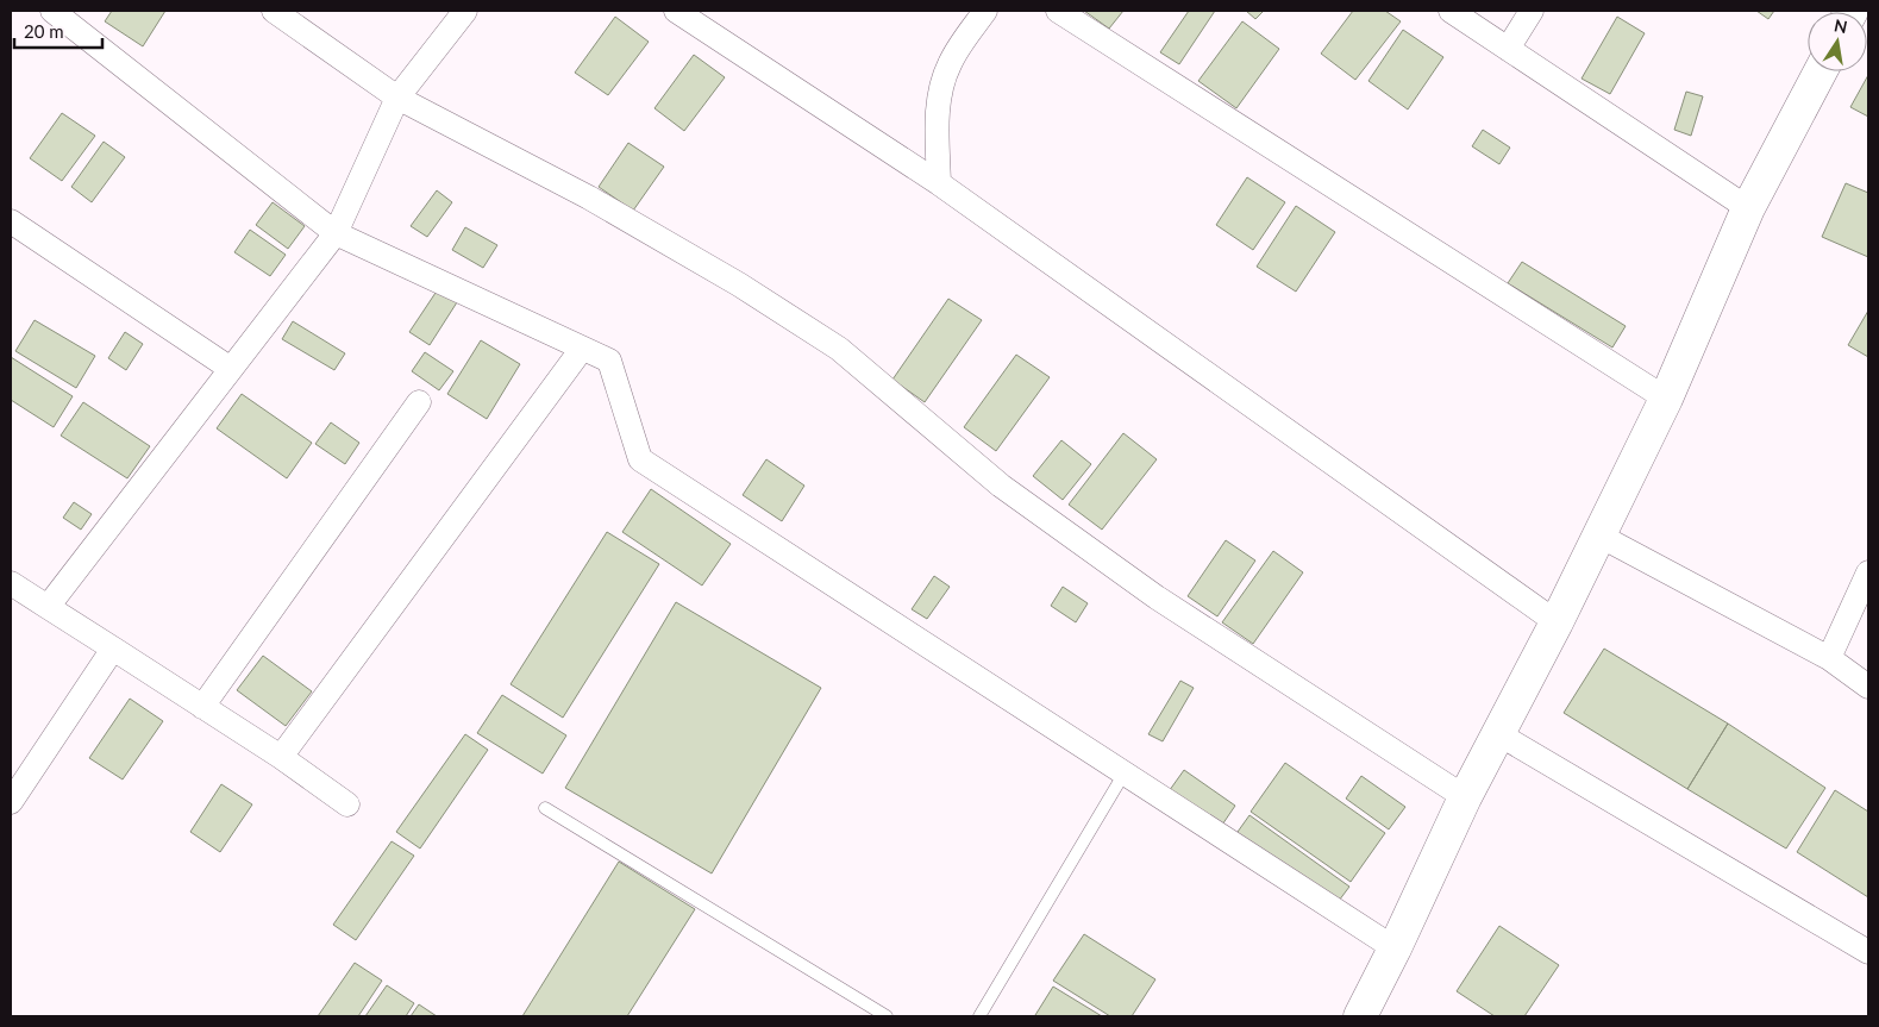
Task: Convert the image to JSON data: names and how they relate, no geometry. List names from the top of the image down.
{
  "scale_bar": "20 m",
  "north": "top"
}
